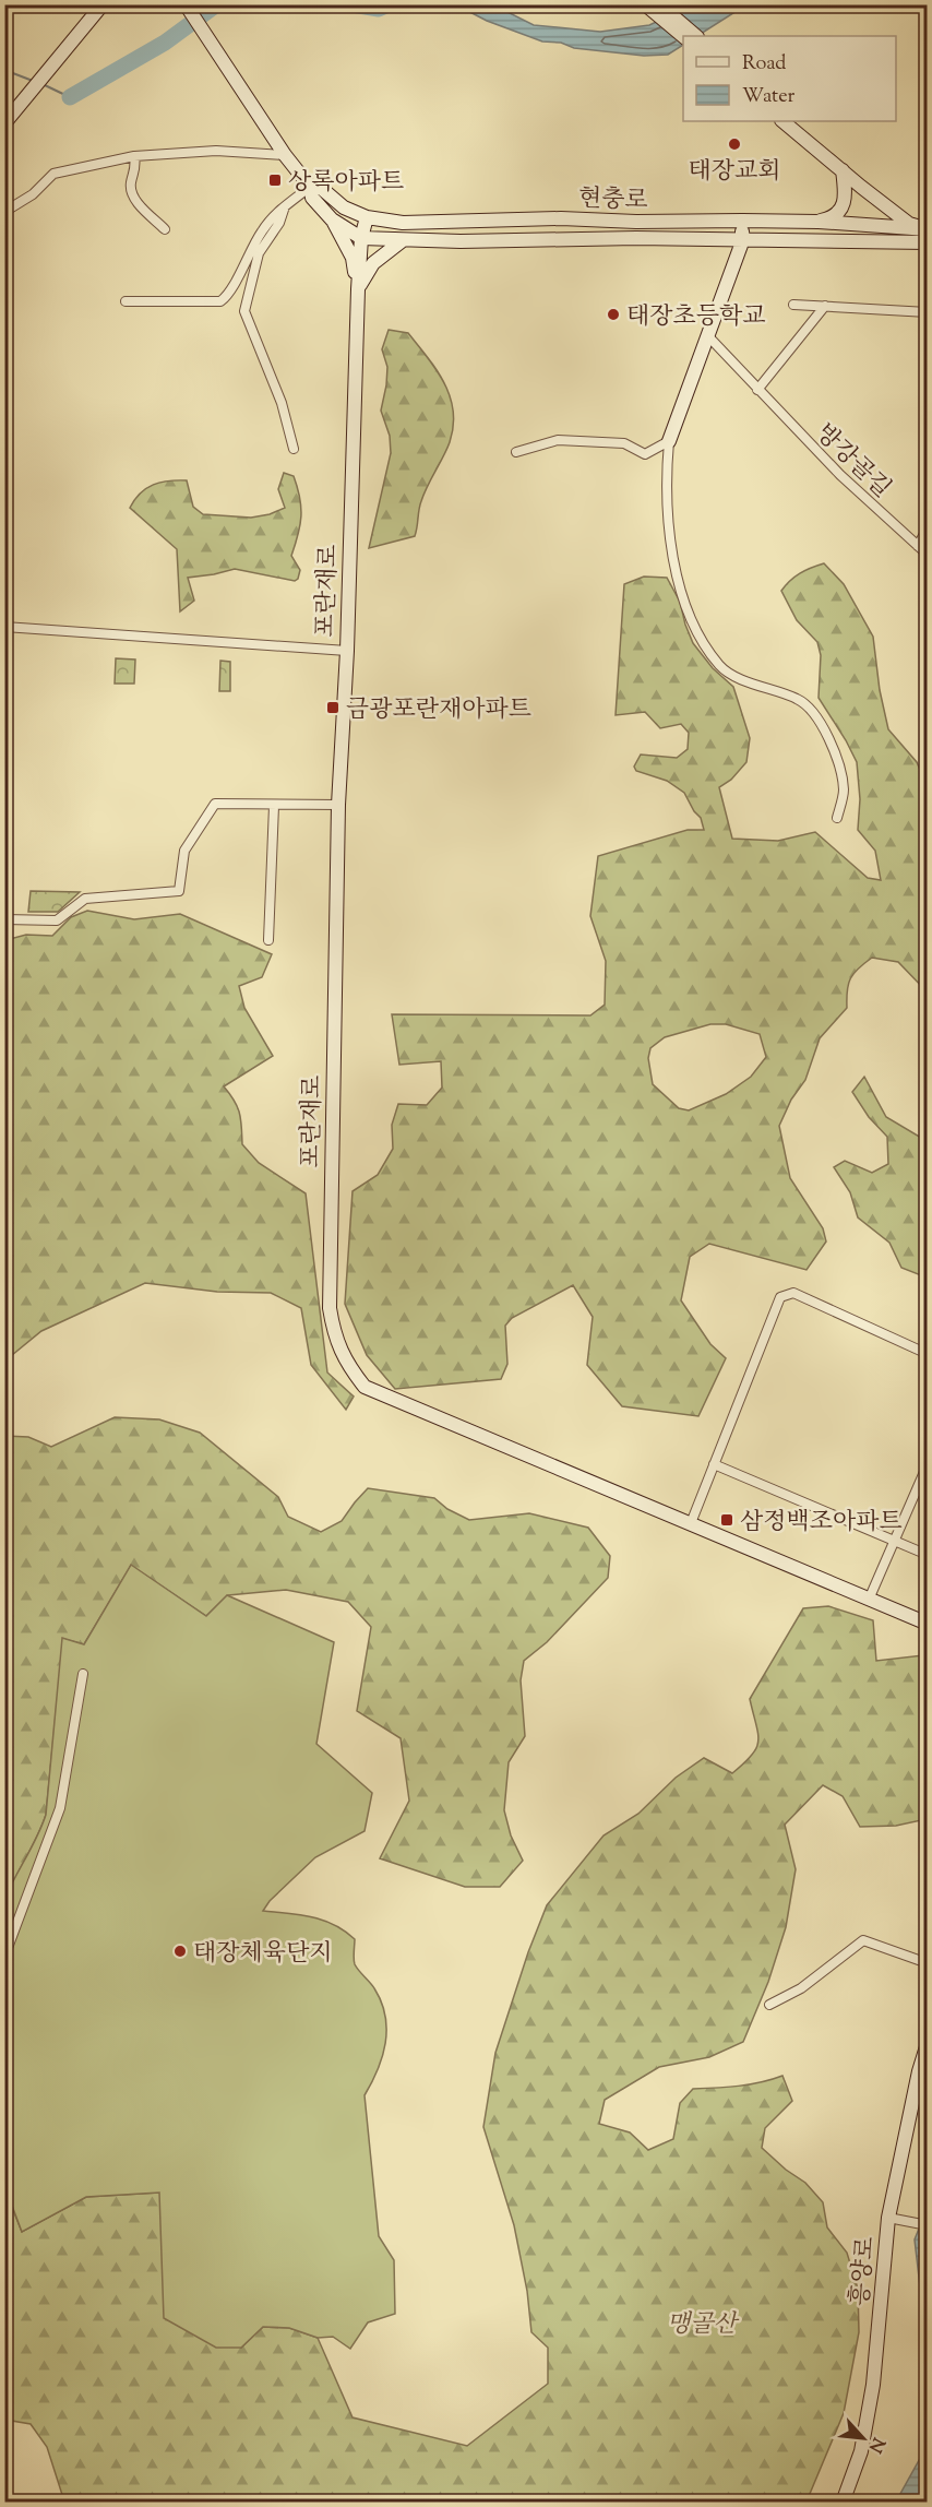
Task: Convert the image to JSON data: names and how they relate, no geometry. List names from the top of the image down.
{
  "streets": {
    "street": [
      "현충로",
      "방강골길",
      "포란재로",
      "흥양로"
    ]
  },
  "crossings": [
    ["현충로", "포란재로"]
  ],
  "parks": ["맹골산"],
  "places": {
    "other": ["태장교회", "태장초등학교", "태장체육단지"],
    "transit": ["상록아파트", "금광포란재아파트", "삼정백조아파트"]
  },
  "legend": ["Road", "Water"],
  "north": "bottom right"
}
